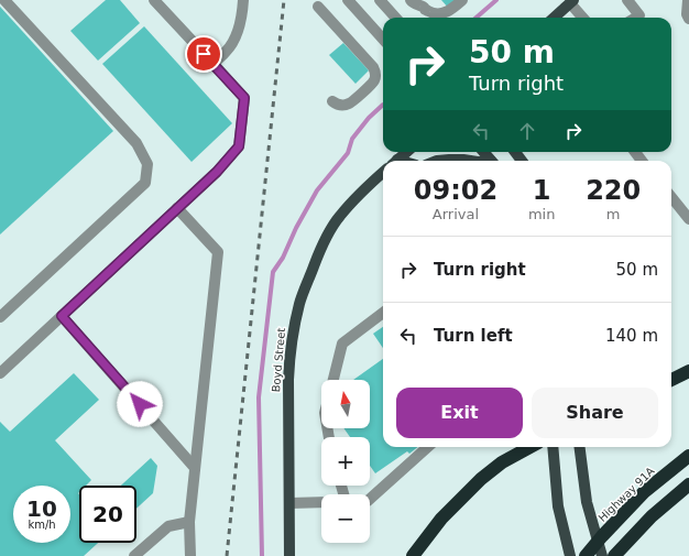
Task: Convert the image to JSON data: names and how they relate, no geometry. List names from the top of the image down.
{
  "streets": {
    "highway": ["Highway 91A"],
    "main road": ["Boyd Street"]
  },
  "north": "top",
  "page": {
    "turn": ["50 m", "Turn right"],
    "eta": [
      "09:02",
      "Arrival",
      "1",
      "min",
      "220",
      "m"
    ],
    "list": [
      {
        "name": "Turn right",
        "value": "50 m"
      },
      {
        "name": "Turn left",
        "value": "140 m"
      }
    ],
    "buttons": ["Exit", "Share"],
    "map_buttons": ["+", "−"],
    "speed": "10 km/h",
    "limit": "20"
  }
}
